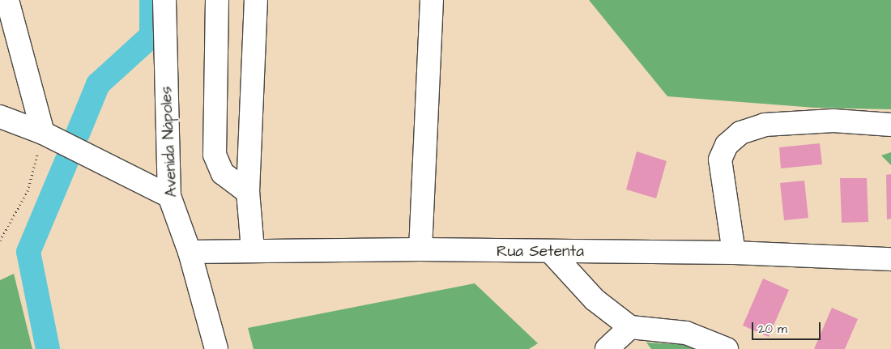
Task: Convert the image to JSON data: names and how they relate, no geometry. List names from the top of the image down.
{
  "streets": {
    "street": ["Avenida Nápoles", "Rua Setenta"]
  },
  "crossings": [
    ["Avenida Nápoles", "Rua Setenta"]
  ],
  "scale_bar": "20 m"
}
